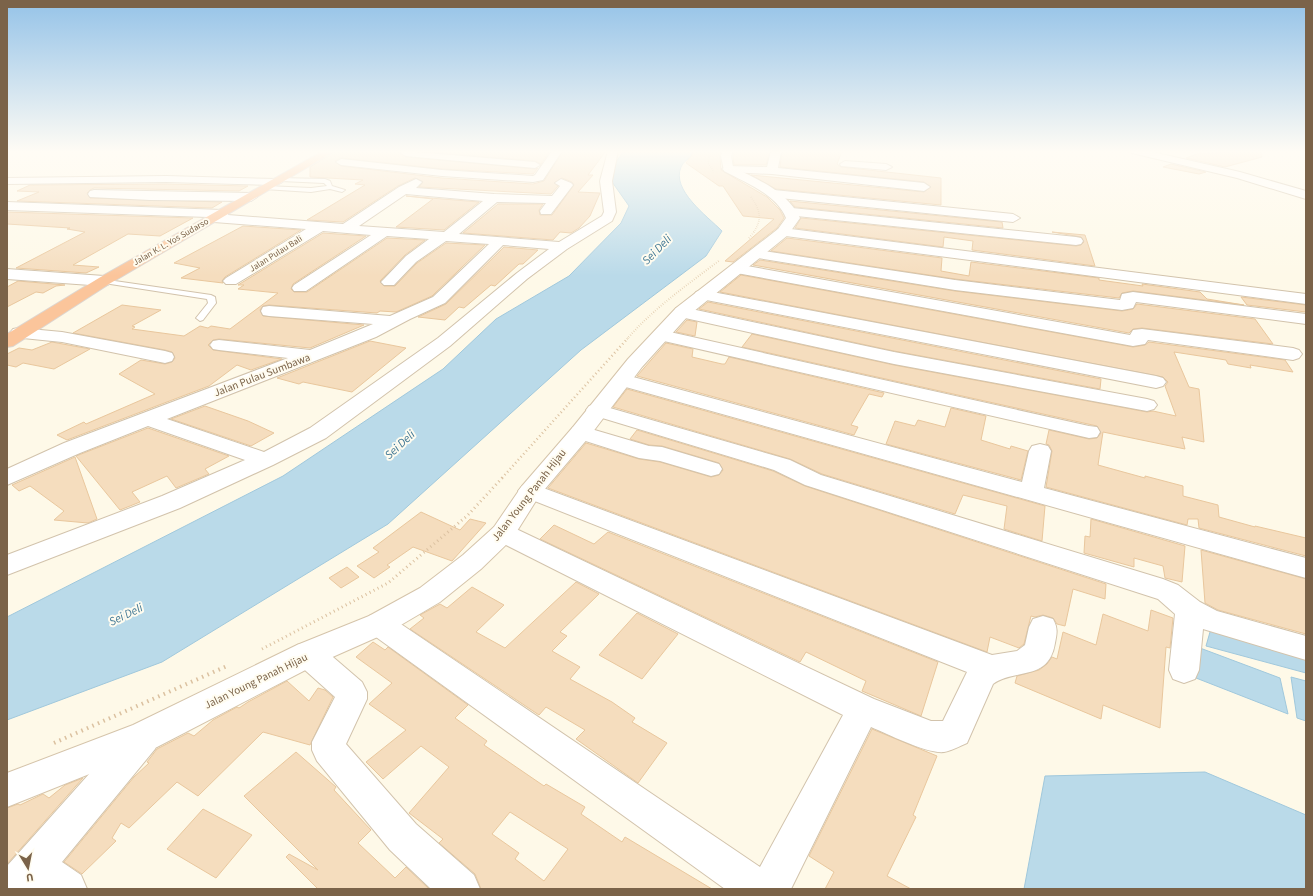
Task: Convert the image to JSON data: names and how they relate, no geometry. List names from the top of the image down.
{
  "streets": {
    "highway": ["Jalan K. L. Yos Sudarso"],
    "street": ["Jalan Pulau Bali", "Jalan Pulau Sumbawa", "Jalan Young Panah Hijau"]
  },
  "water": ["Sei Deli"],
  "north": "bottom"
}
